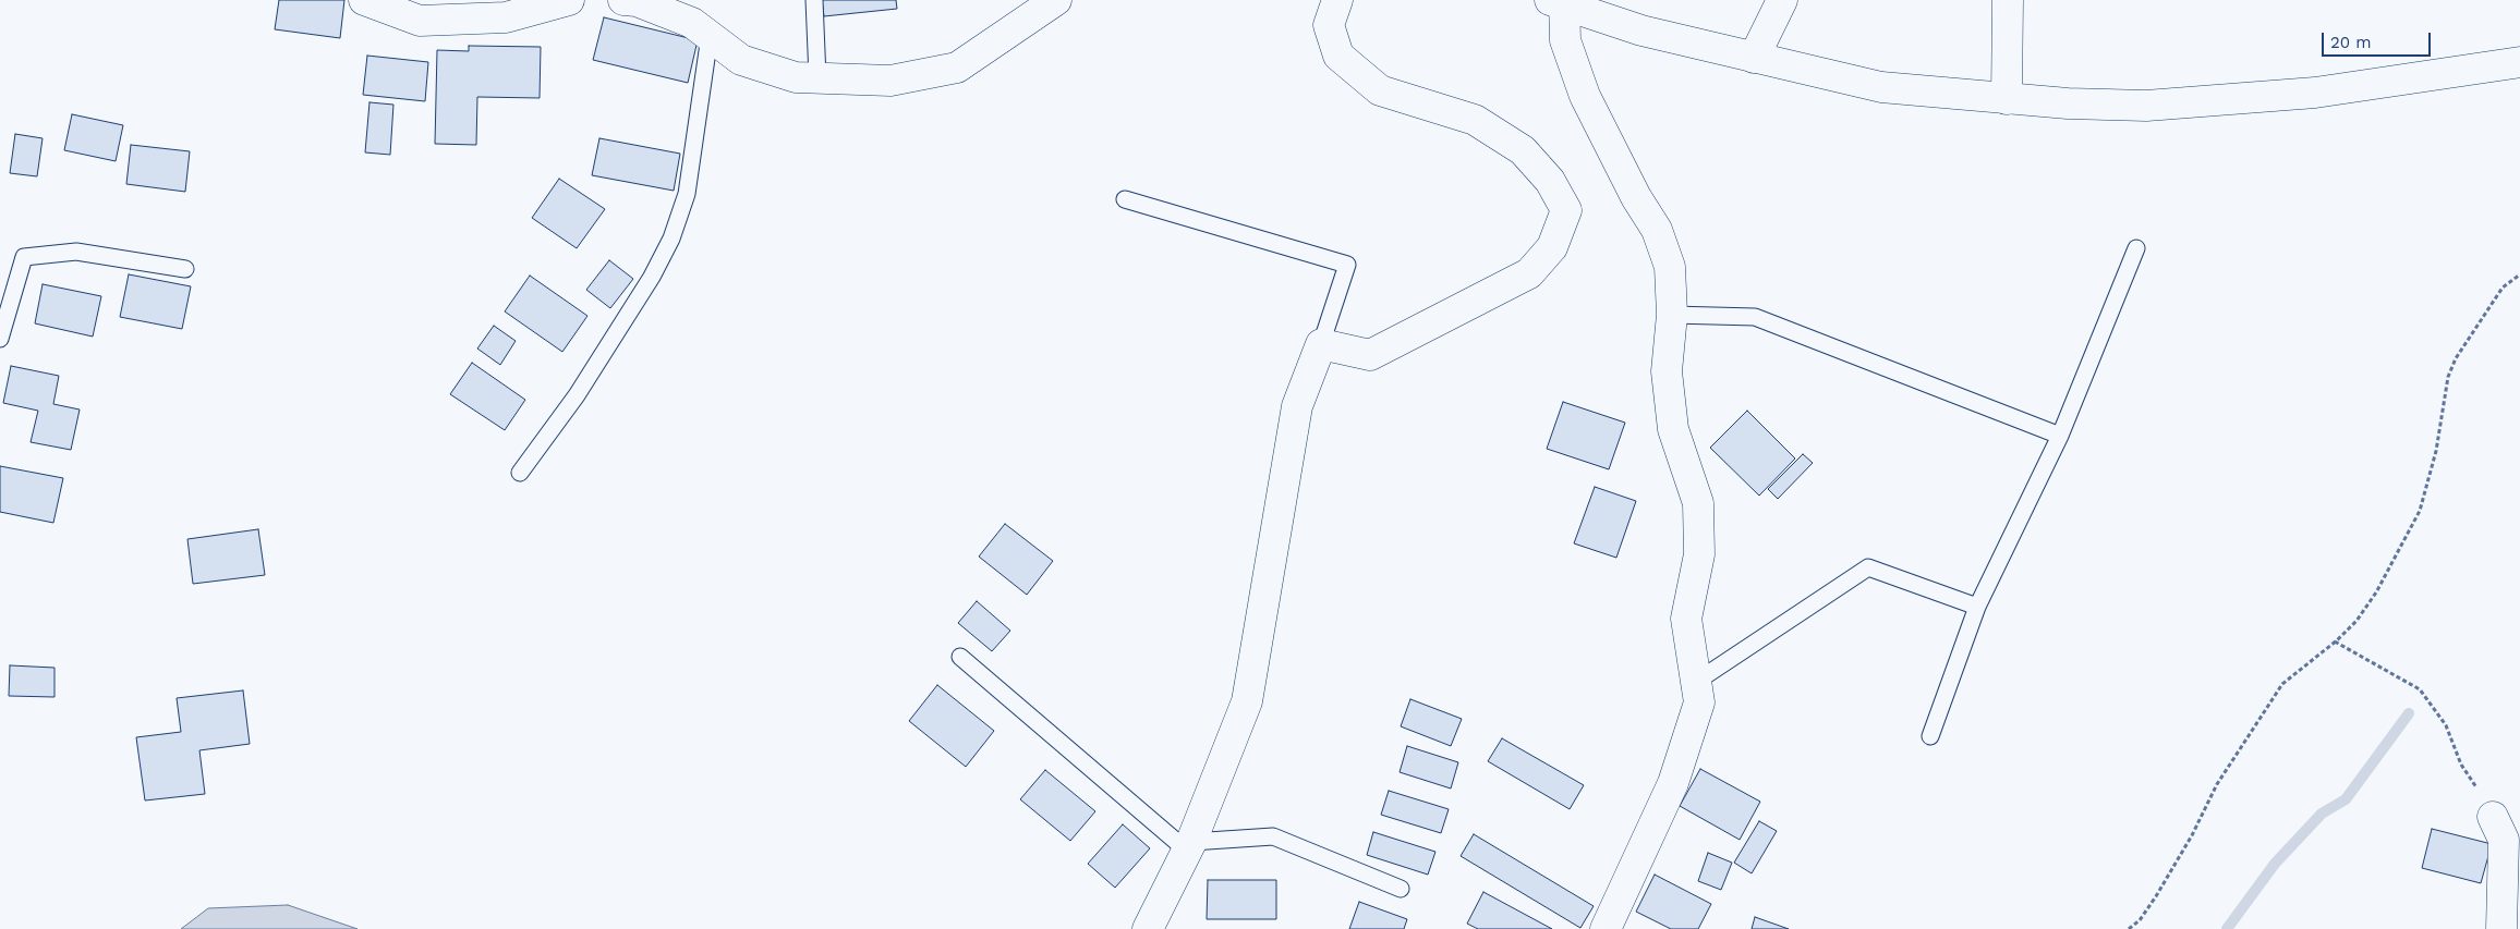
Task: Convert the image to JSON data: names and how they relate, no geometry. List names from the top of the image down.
{
  "scale_bar": "20 m"
}
